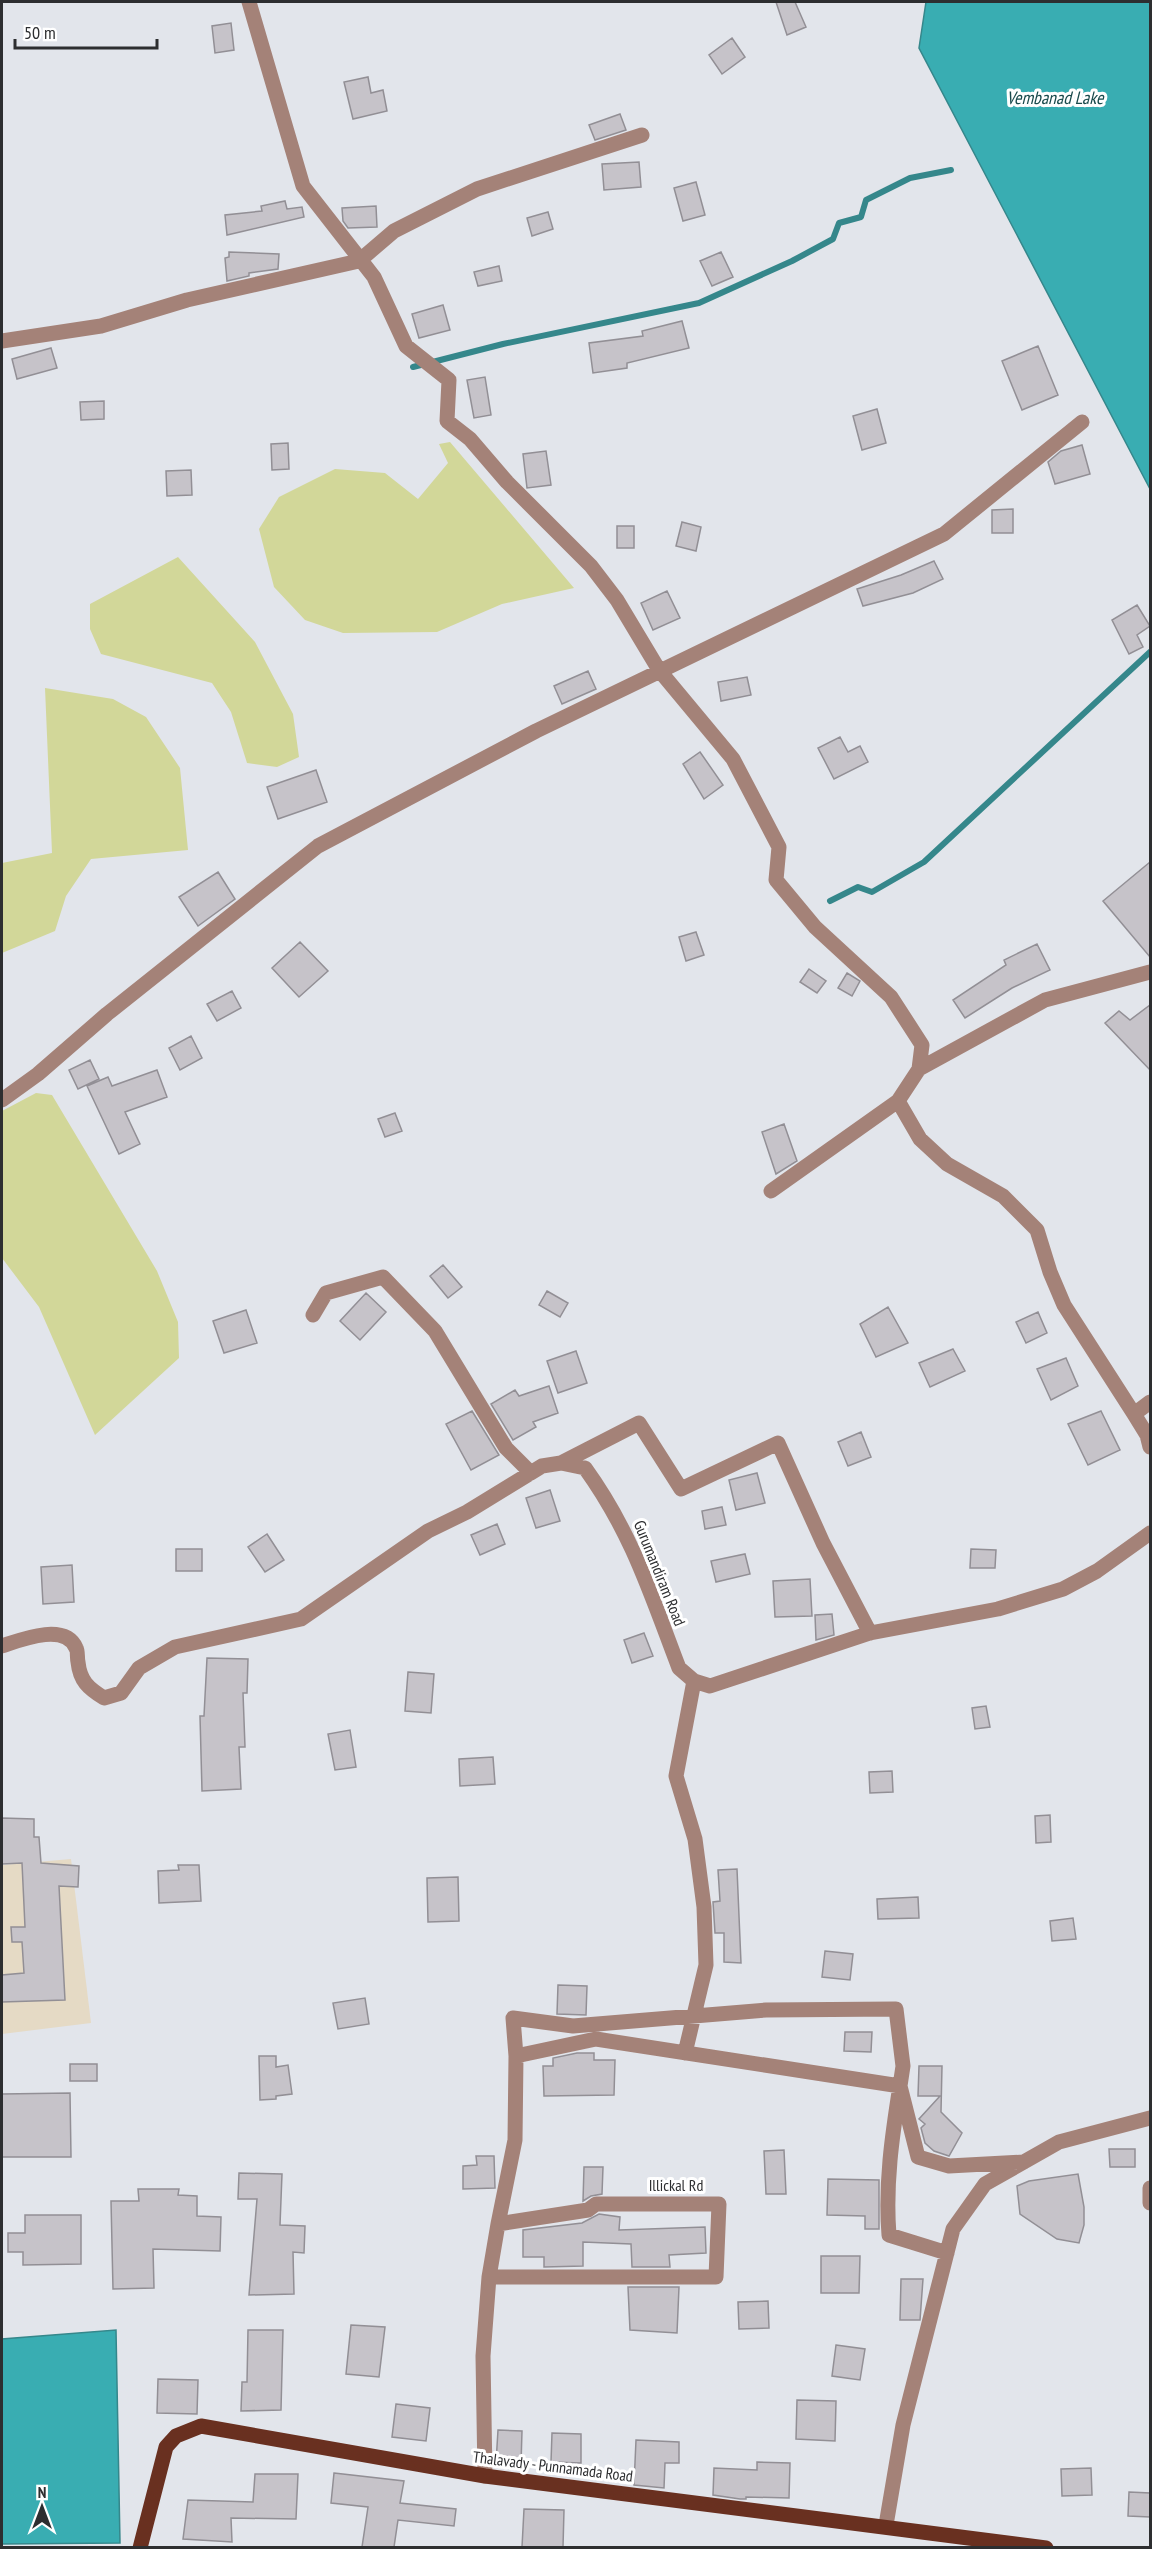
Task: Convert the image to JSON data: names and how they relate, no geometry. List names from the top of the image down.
{
  "streets": {
    "main road": ["Thalavady - Punnamada Road"],
    "street": ["Gurumandiram Road", "Illickal Rd"]
  },
  "water": ["Vembanad Lake"],
  "scale_bar": "50 m",
  "north": "top"
}
